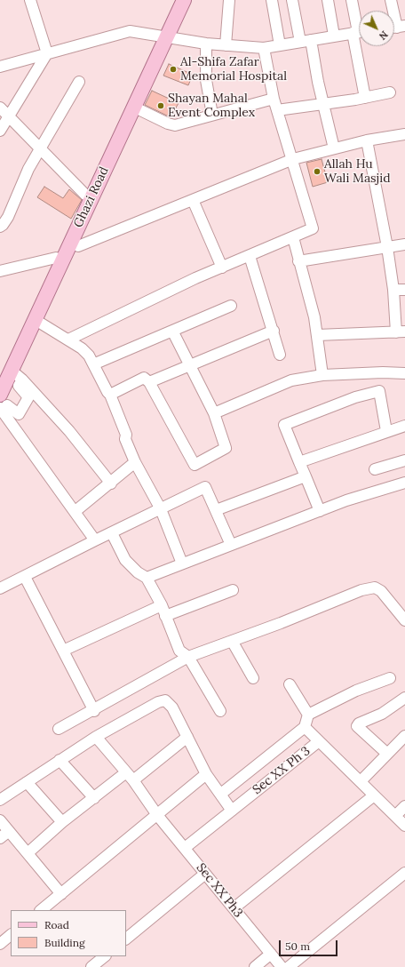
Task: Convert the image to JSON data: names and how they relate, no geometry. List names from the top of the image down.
{
  "streets": {
    "main road": ["Ghazi Road"],
    "street": ["Sec XX Ph 3", "Sec XX Ph3"]
  },
  "crossings": [
    ["Sec XX Ph 3", "Sec XX Ph3"]
  ],
  "places": ["Al-Shifa Zafar Memorial Hospital", "Shayan Mahal Event Complex", "Allah Hu Wali Masjid"],
  "legend": ["Road", "Building"],
  "scale_bar": "50 m",
  "north": "bottom right"
}
